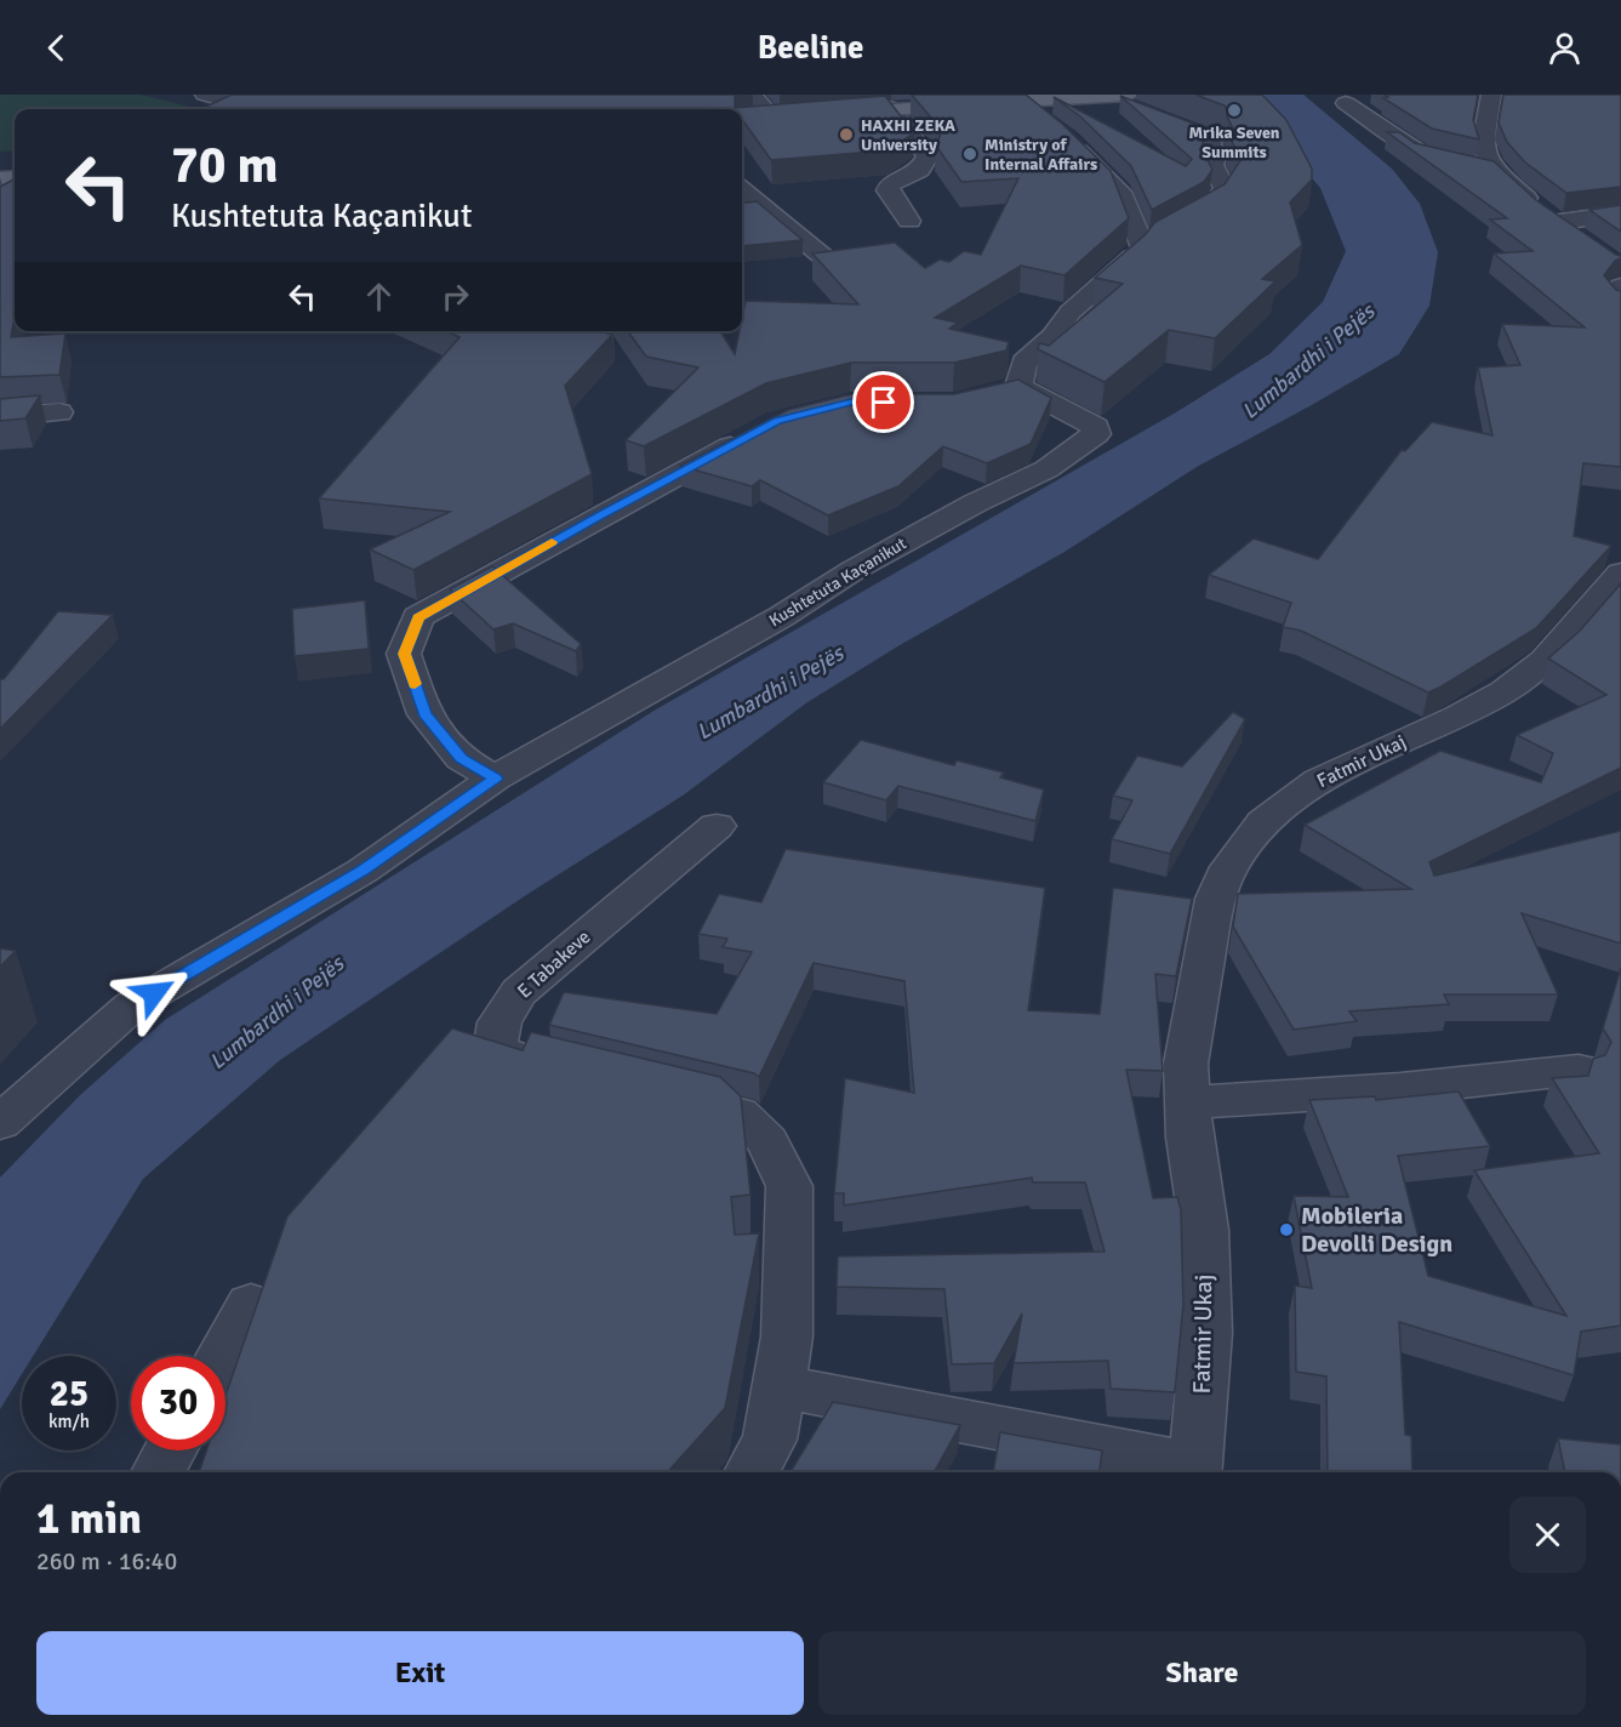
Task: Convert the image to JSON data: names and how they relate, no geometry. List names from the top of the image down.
{
  "streets": {
    "street": ["Kushtetuta Kaçanikut", "Fatmir Ukaj", "E Tabakeve"]
  },
  "water": ["Lumbardhi i Pejës"],
  "places": [
    "Mrika Seven Summits",
    "HAXHI ZEKA University",
    "Ministry of Internal Affairs",
    "Mobileria Devolli Design"
  ],
  "page": {
    "header": "Beeline",
    "turn": ["70 m", "Kushtetuta Kaçanikut"],
    "speed": "25 km/h",
    "limit": "30",
    "heading": ["1 min", "260 m · 16:40"],
    "buttons": ["Exit", "Share"]
  }
}
